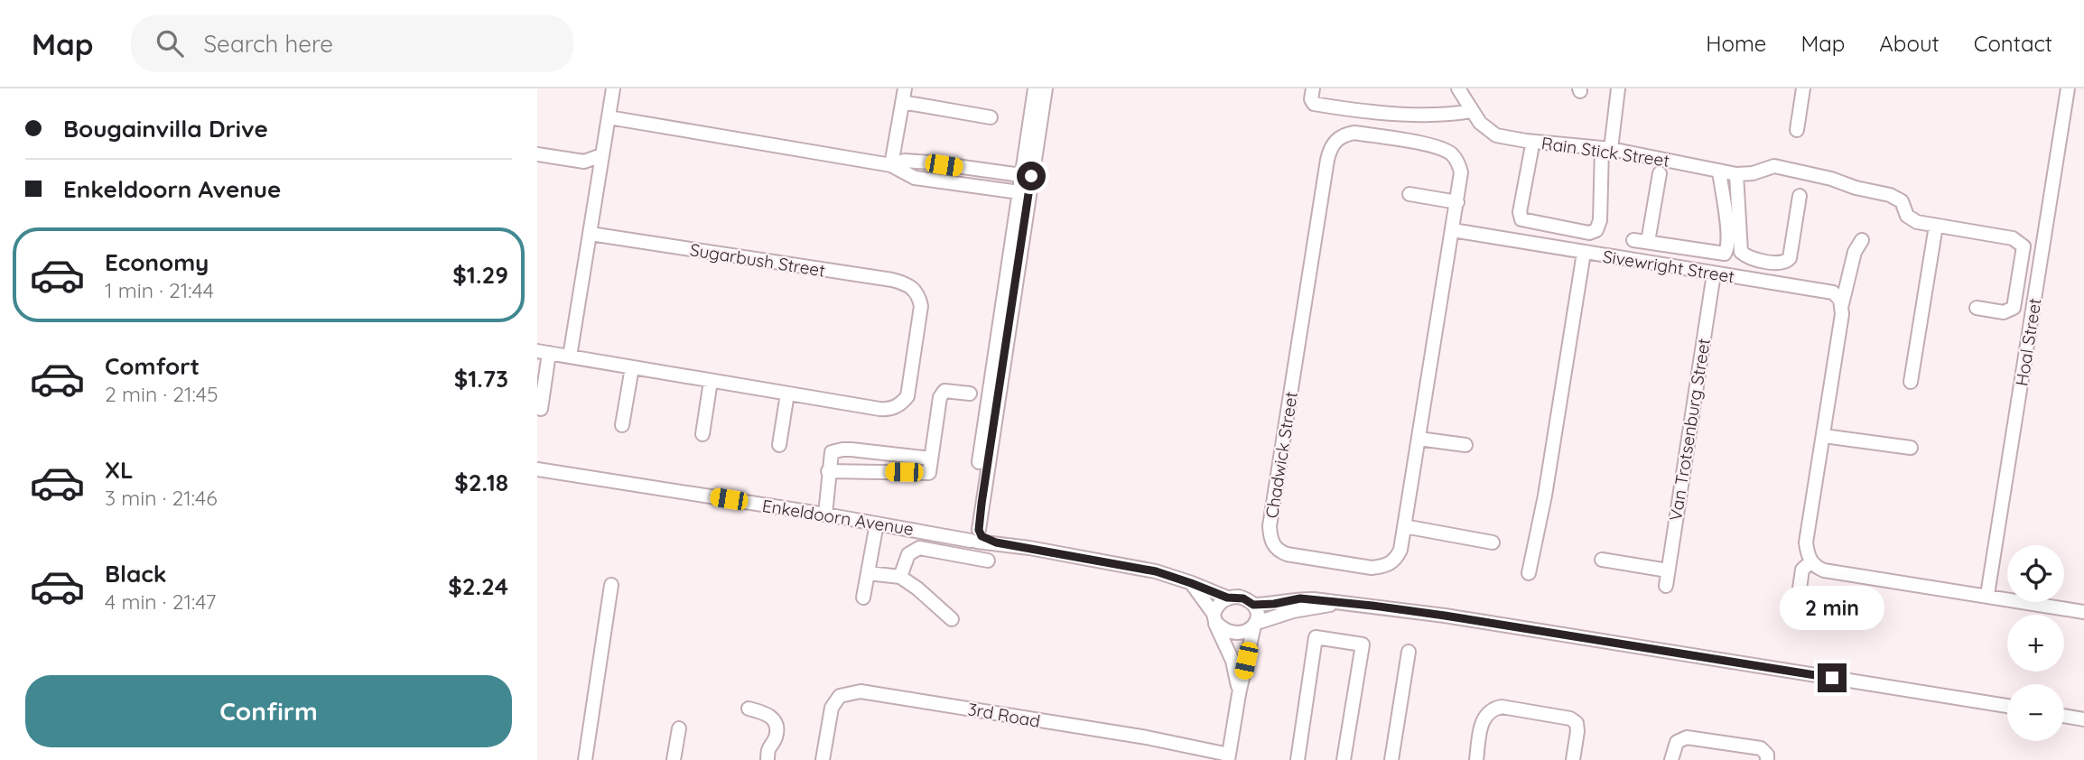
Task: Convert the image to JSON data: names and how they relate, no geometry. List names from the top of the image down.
{
  "streets": {
    "street": [
      "Rain Stick Street",
      "Sugarbush Street",
      "Sivewright Street",
      "Hoal Street",
      "Van Trotsenburg Street",
      "Chadwick Street",
      "Enkeldoorn Avenue",
      "3rd Road"
    ]
  },
  "crossings": [
    ["Sivewright Street", "Van Trotsenburg Street"],
    ["Sivewright Street", "Chadwick Street"]
  ],
  "page": {
    "header": "Map",
    "search": "Search here",
    "nav": [
      "Home",
      "Map",
      "About",
      "Contact"
    ],
    "banner": ["Bougainvilla Drive", "Enkeldoorn Avenue"],
    "list": [
      {
        "name": "Economy",
        "note": "1 min · 21:44",
        "value": "$1.29"
      },
      {
        "name": "Comfort",
        "note": "2 min · 21:45",
        "value": "$1.73"
      },
      {
        "name": "XL",
        "note": "3 min · 21:46",
        "value": "$2.18"
      },
      {
        "name": "Black",
        "note": "4 min · 21:47",
        "value": "$2.24"
      }
    ],
    "map_buttons": ["+", "−"],
    "bubble": "2 min",
    "buttons": "Confirm"
  }
}
